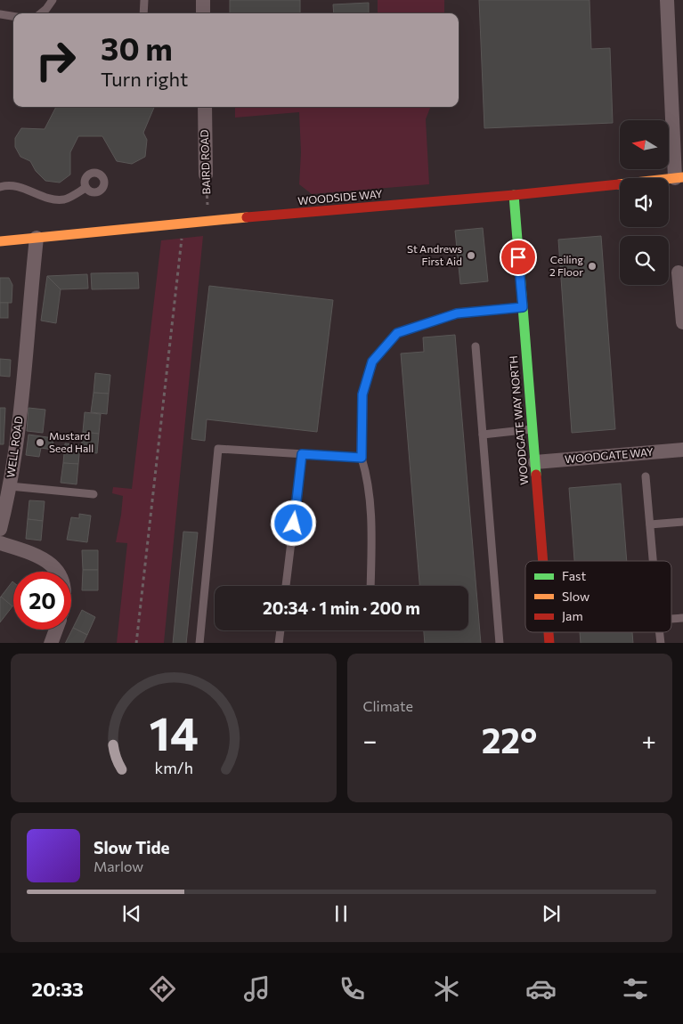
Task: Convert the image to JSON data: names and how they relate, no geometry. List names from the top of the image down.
{
  "streets": {
    "street": [
      "BAIRD ROAD",
      "WOODSIDE WAY",
      "WOODGATE WAY NORTH",
      "WELL ROAD",
      "WOODGATE WAY"
    ]
  },
  "crossings": [
    ["BAIRD ROAD", "WOODSIDE WAY"],
    ["WOODSIDE WAY", "WOODGATE WAY NORTH"],
    ["WOODSIDE WAY", "WELL ROAD"],
    ["WOODGATE WAY NORTH", "WOODGATE WAY"]
  ],
  "places": ["St Andrews First Aid", "Ceiling 2 Floor", "Mustard Seed Hall"],
  "legend": ["Fast", "Slow", "Jam"],
  "north": "left",
  "page": {
    "turn": ["30 m", "Turn right"],
    "limit": "20",
    "trip": "20:34 · 1 min · 200 m",
    "tile": "Climate",
    "heat": ["−", "22°", "+"],
    "song": ["Slow Tide", "Marlow"],
    "tabs": "20:33",
    "gauge": ["14", "km/h"]
  }
}
